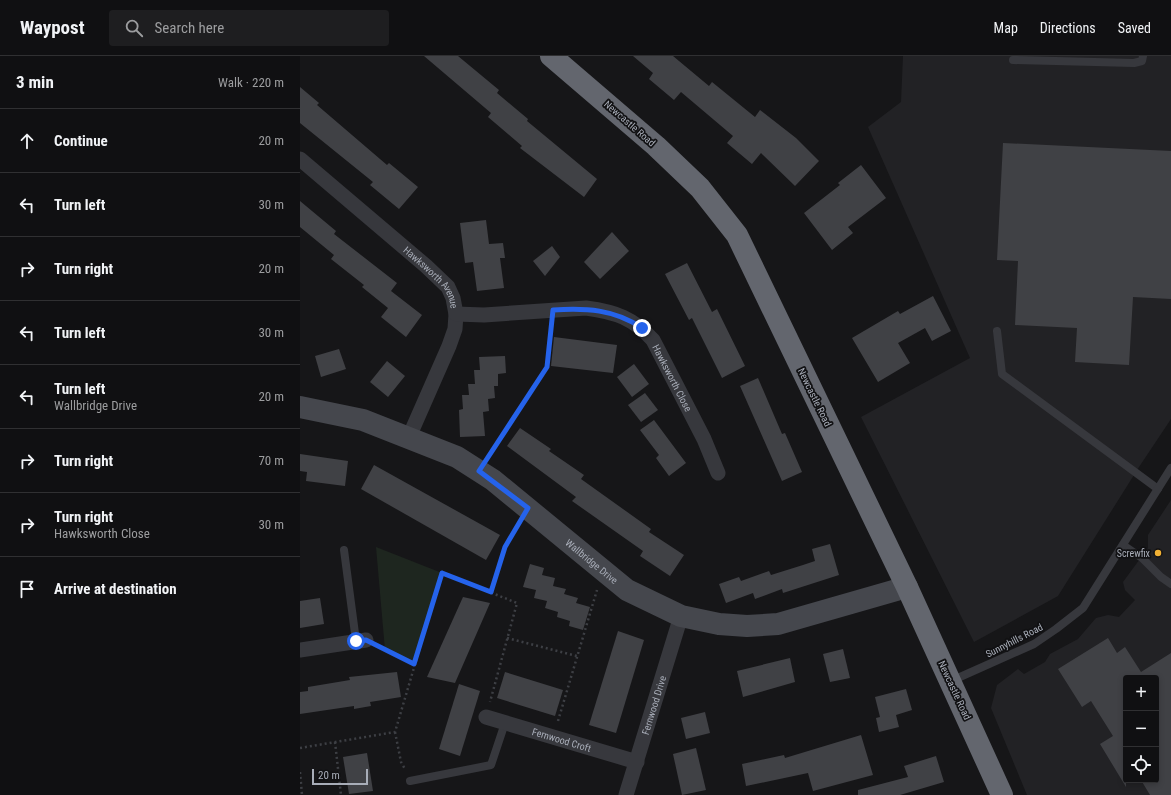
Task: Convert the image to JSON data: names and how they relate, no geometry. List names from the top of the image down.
{
  "streets": {
    "highway": ["Newcastle Road"],
    "street": [
      "Hawksworth Avenue",
      "Hawksworth Close",
      "Wallbridge Drive",
      "Fernwood Drive",
      "Fernwood Croft"
    ],
    "lane": ["Sunnyhills Road"]
  },
  "crossings": [
    ["Newcastle Road", "Wallbridge Drive"],
    ["Newcastle Road", "Sunnyhills Road"],
    ["Hawksworth Avenue", "Hawksworth Close"],
    ["Hawksworth Avenue", "Wallbridge Drive"],
    ["Wallbridge Drive", "Fernwood Drive"],
    ["Fernwood Drive", "Fernwood Croft"]
  ],
  "places": ["Screwfix"],
  "scale_bar": "20 m",
  "page": {
    "header": "Waypost",
    "search": "Search here",
    "nav": ["Map", "Directions", "Saved"],
    "heading": ["3 min", "Walk · 220 m"],
    "list": [
      ["Continue", "20 m"],
      ["Turn left", "30 m"],
      ["Turn right", "20 m"],
      ["Turn left", "30 m"],
      ["Turn left", "Wallbridge Drive", "20 m"],
      ["Turn right", "70 m"],
      ["Turn right", "Hawksworth Close", "30 m"],
      "Arrive at destination"
    ],
    "map_buttons": ["+", "−"],
    "scale": "20 m"
  }
}
